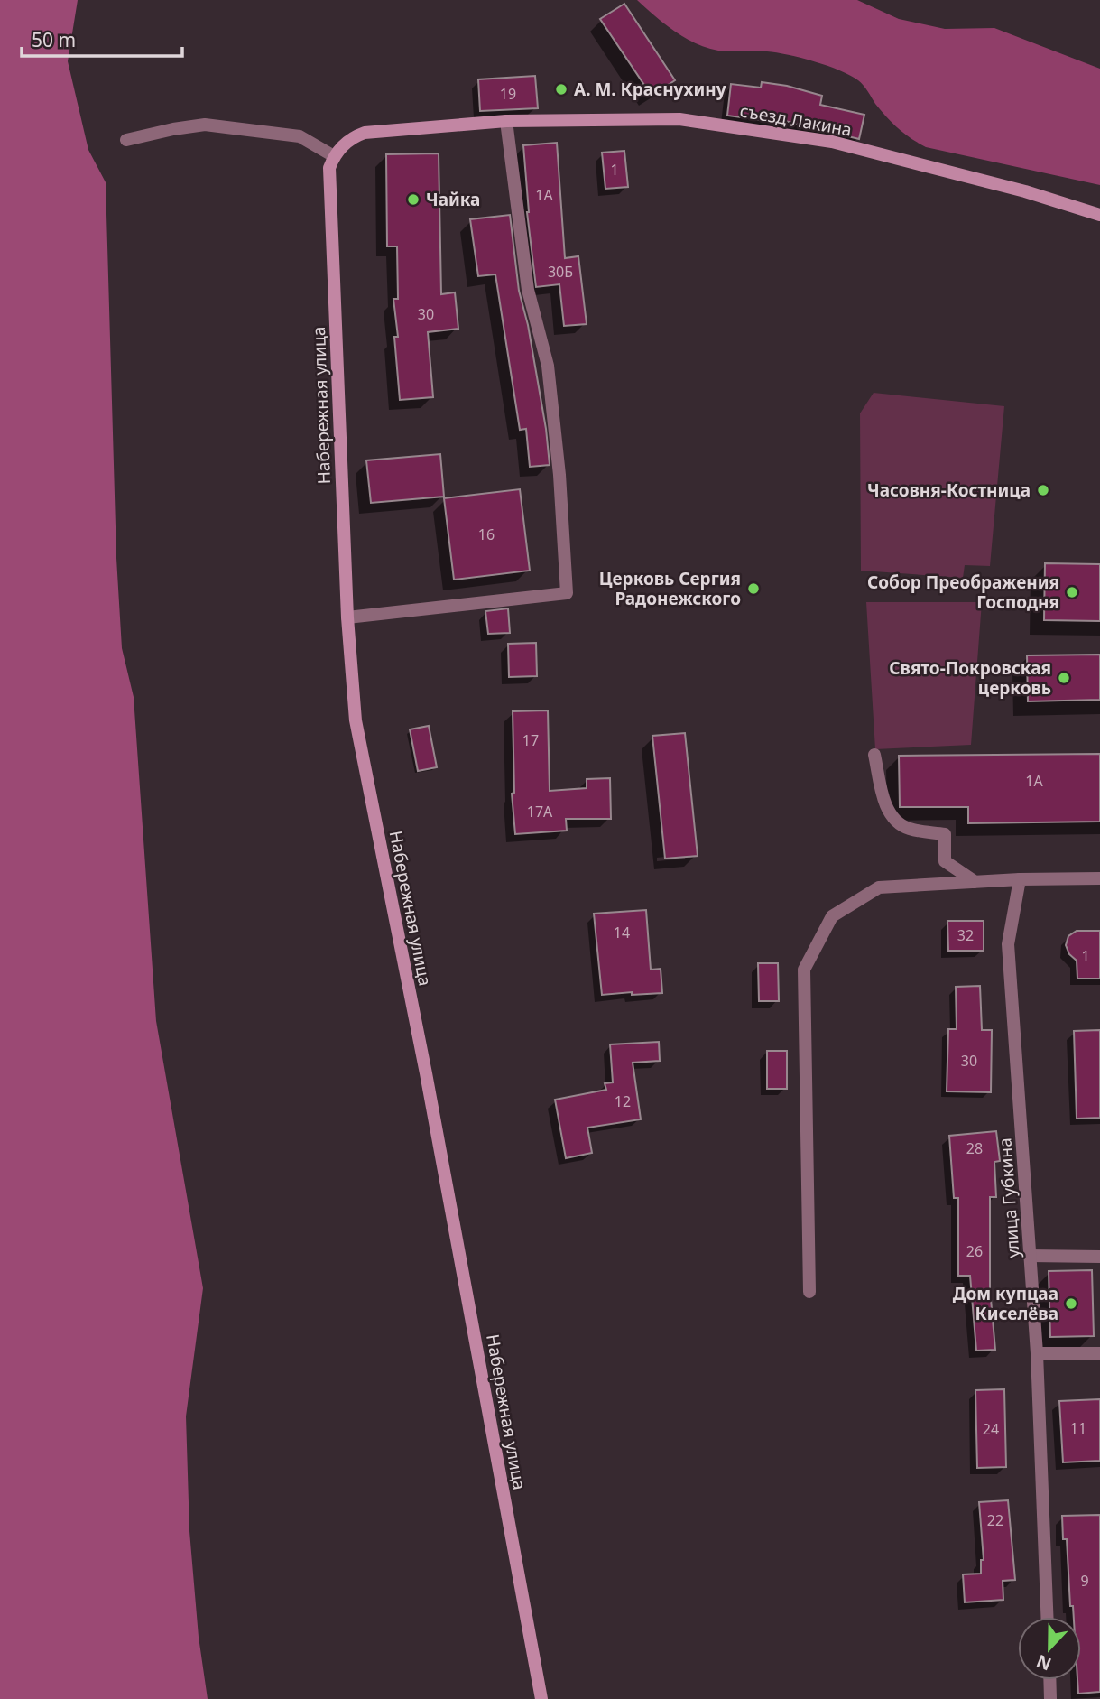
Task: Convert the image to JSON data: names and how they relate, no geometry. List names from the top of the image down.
{
  "streets": {
    "street": ["съезд Лакина", "Набережная улица", "улица Губкина"]
  },
  "crossings": [
    ["съезд Лакина", "Набережная улица"]
  ],
  "places": [
    "А. М. Краснухину",
    "Чайка",
    "Часовня-Костница",
    "Церковь Сергия Радонежского",
    "Собор Преображения Господня",
    "Свято-Покровская церковь",
    "Дом купцаа Киселёва"
  ],
  "house_numbers": [
    "19",
    "1",
    "1А",
    "30Б",
    "30",
    "16",
    "17",
    "1А",
    "17А",
    "14",
    "32",
    "1",
    "30",
    "12",
    "28",
    "26",
    "11",
    "24",
    "22",
    "9"
  ],
  "scale_bar": "50 m",
  "north": "bottom"
}
